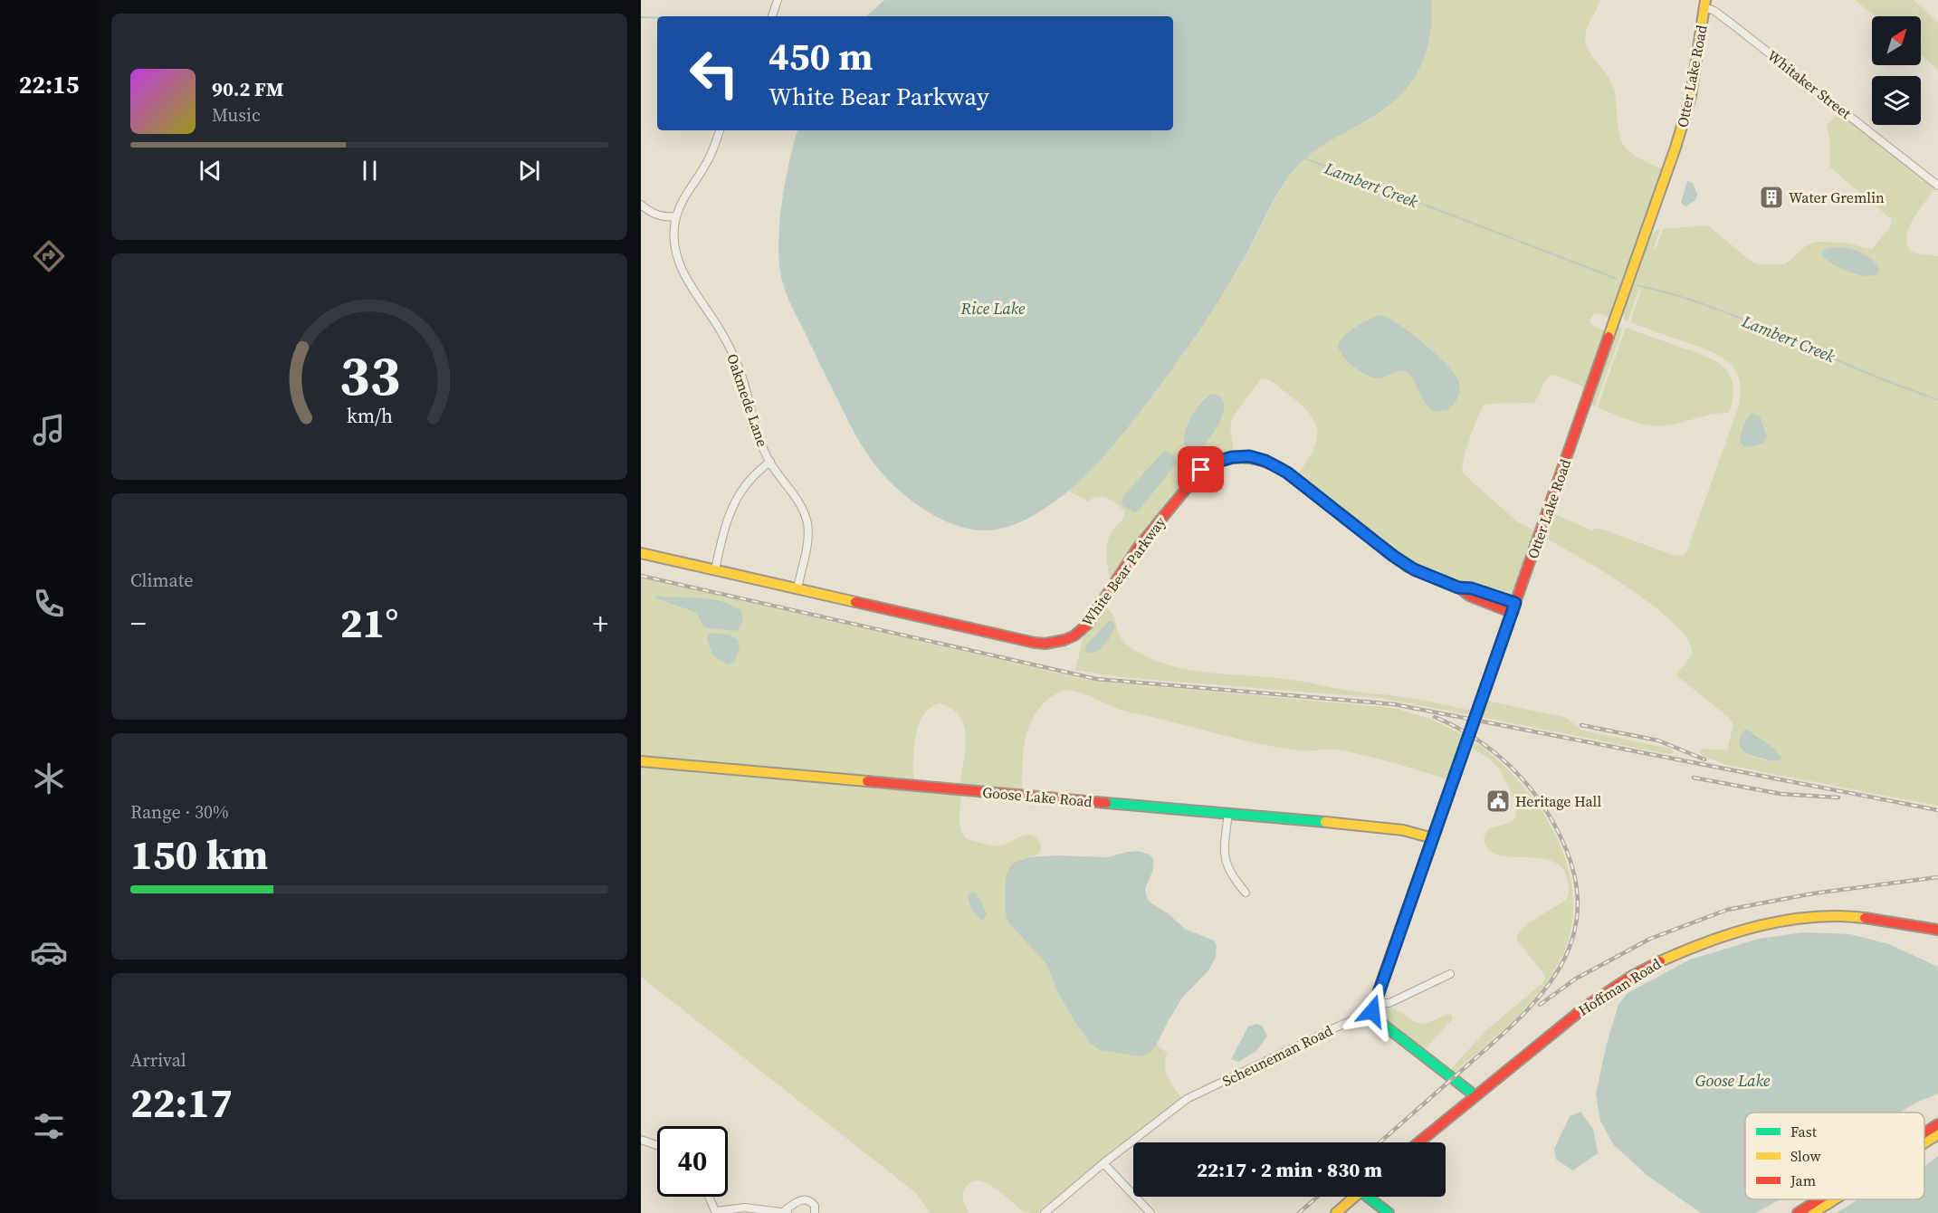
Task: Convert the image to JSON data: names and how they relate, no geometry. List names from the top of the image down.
{
  "streets": {
    "street": [
      "Otter Lake Road",
      "Whitaker Street",
      "Oakmede Lane",
      "White Bear Parkway",
      "Goose Lake Road",
      "Hoffman Road",
      "Scheuneman Road"
    ]
  },
  "crossings": [
    ["Otter Lake Road", "Whitaker Street"],
    ["Otter Lake Road", "White Bear Parkway"],
    ["Otter Lake Road", "Goose Lake Road"],
    ["Otter Lake Road", "Scheuneman Road"],
    ["Oakmede Lane", "White Bear Parkway"]
  ],
  "water": ["Lambert Creek", "Rice Lake", "Goose Lake"],
  "places": {
    "building": ["Water Gremlin"],
    "public building": ["Heritage Hall"]
  },
  "legend": ["Fast", "Slow", "Jam"],
  "north": "top right",
  "page": {
    "tabs": "22:15",
    "turn": ["450 m", "White Bear Parkway"],
    "song": ["90.2 FM", "Music"],
    "tile": [
      "Climate",
      ["Range · 30%", "150 km"],
      ["Arrival", "22:17"]
    ],
    "heat": ["−", "21°", "+"],
    "limit": "40",
    "trip": "22:17 · 2 min · 830 m",
    "gauge": ["33", "km/h"]
  }
}
